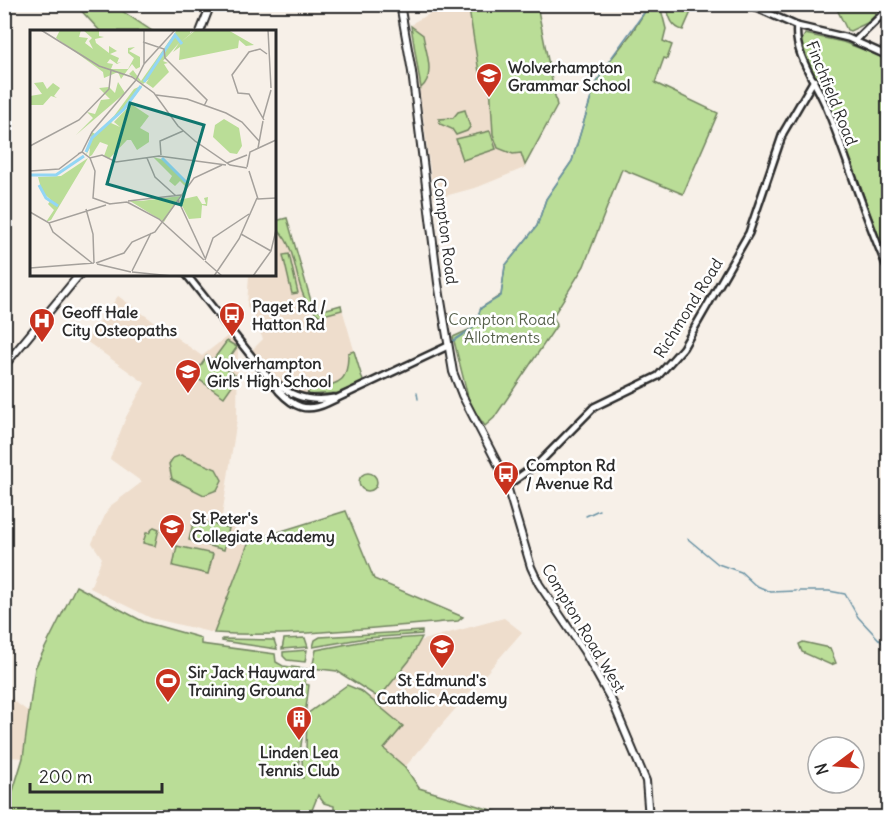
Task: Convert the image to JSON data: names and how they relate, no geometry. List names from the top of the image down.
{
  "streets": {
    "highway": ["Compton Road", "Compton Road West"],
    "street": ["Finchfield Road", "Richmond Road"]
  },
  "crossings": [
    ["Finchfield Road", "Richmond Road"],
    ["Compton Road", "Richmond Road"],
    ["Compton Road", "Compton Road West"],
    ["Richmond Road", "Compton Road West"]
  ],
  "parks": ["Compton Road Allotments"],
  "places": {
    "school or university": [
      "Wolverhampton Grammar School",
      "Wolverhampton Girls' High School",
      "St Peter's Collegiate Academy",
      "St Edmund's Catholic Academy"
    ],
    "bus stop": ["Paget Rd / Hatton Rd", "Compton Rd / Avenue Rd"],
    "hospital": ["Geoff Hale City Osteopaths"],
    "sports": ["Sir Jack Hayward Training Ground"],
    "building": ["Linden Lea Tennis Club"]
  },
  "scale_bar": "200 m",
  "north": "left"
}
